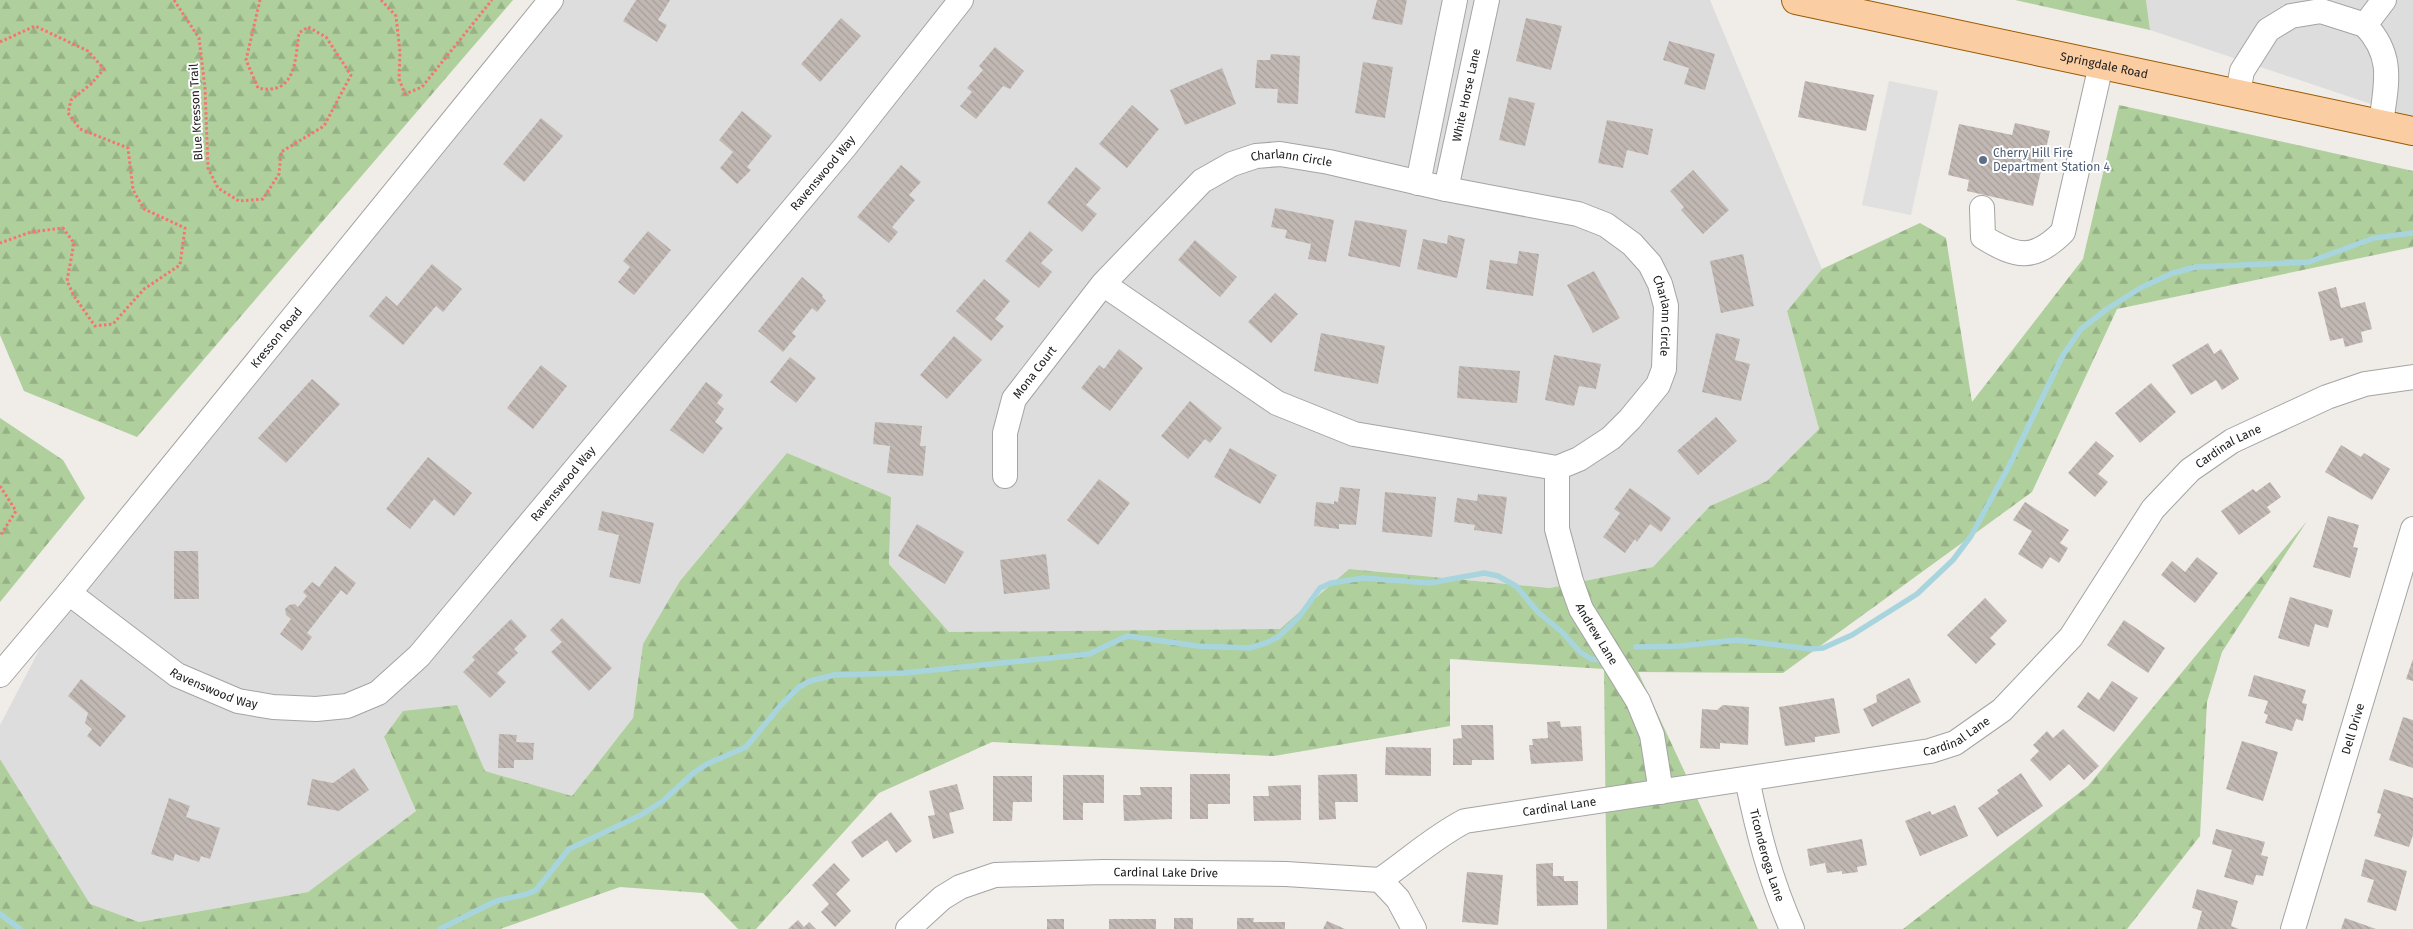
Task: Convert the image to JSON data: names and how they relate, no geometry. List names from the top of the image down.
{
  "streets": {
    "main road": ["Springdale Road"],
    "street": [
      "White Horse Lane",
      "Charlann Circle",
      "Ravenswood Way",
      "Kresson Road",
      "Mona Court",
      "Cardinal Lane",
      "Andrew Lane",
      "Dell Drive",
      "Ticonderoga Lane",
      "Cardinal Lake Drive"
    ],
    "path": ["Blue Kresson Trail"]
  },
  "crossings": [
    ["White Horse Lane", "Charlann Circle"],
    ["Charlann Circle", "Mona Court"],
    ["Charlann Circle", "Andrew Lane"],
    ["Ravenswood Way", "Kresson Road"],
    ["Cardinal Lane", "Andrew Lane"],
    ["Cardinal Lane", "Ticonderoga Lane"],
    ["Cardinal Lane", "Cardinal Lake Drive"]
  ],
  "places": ["Cherry Hill Fire Department Station 4"]
}
